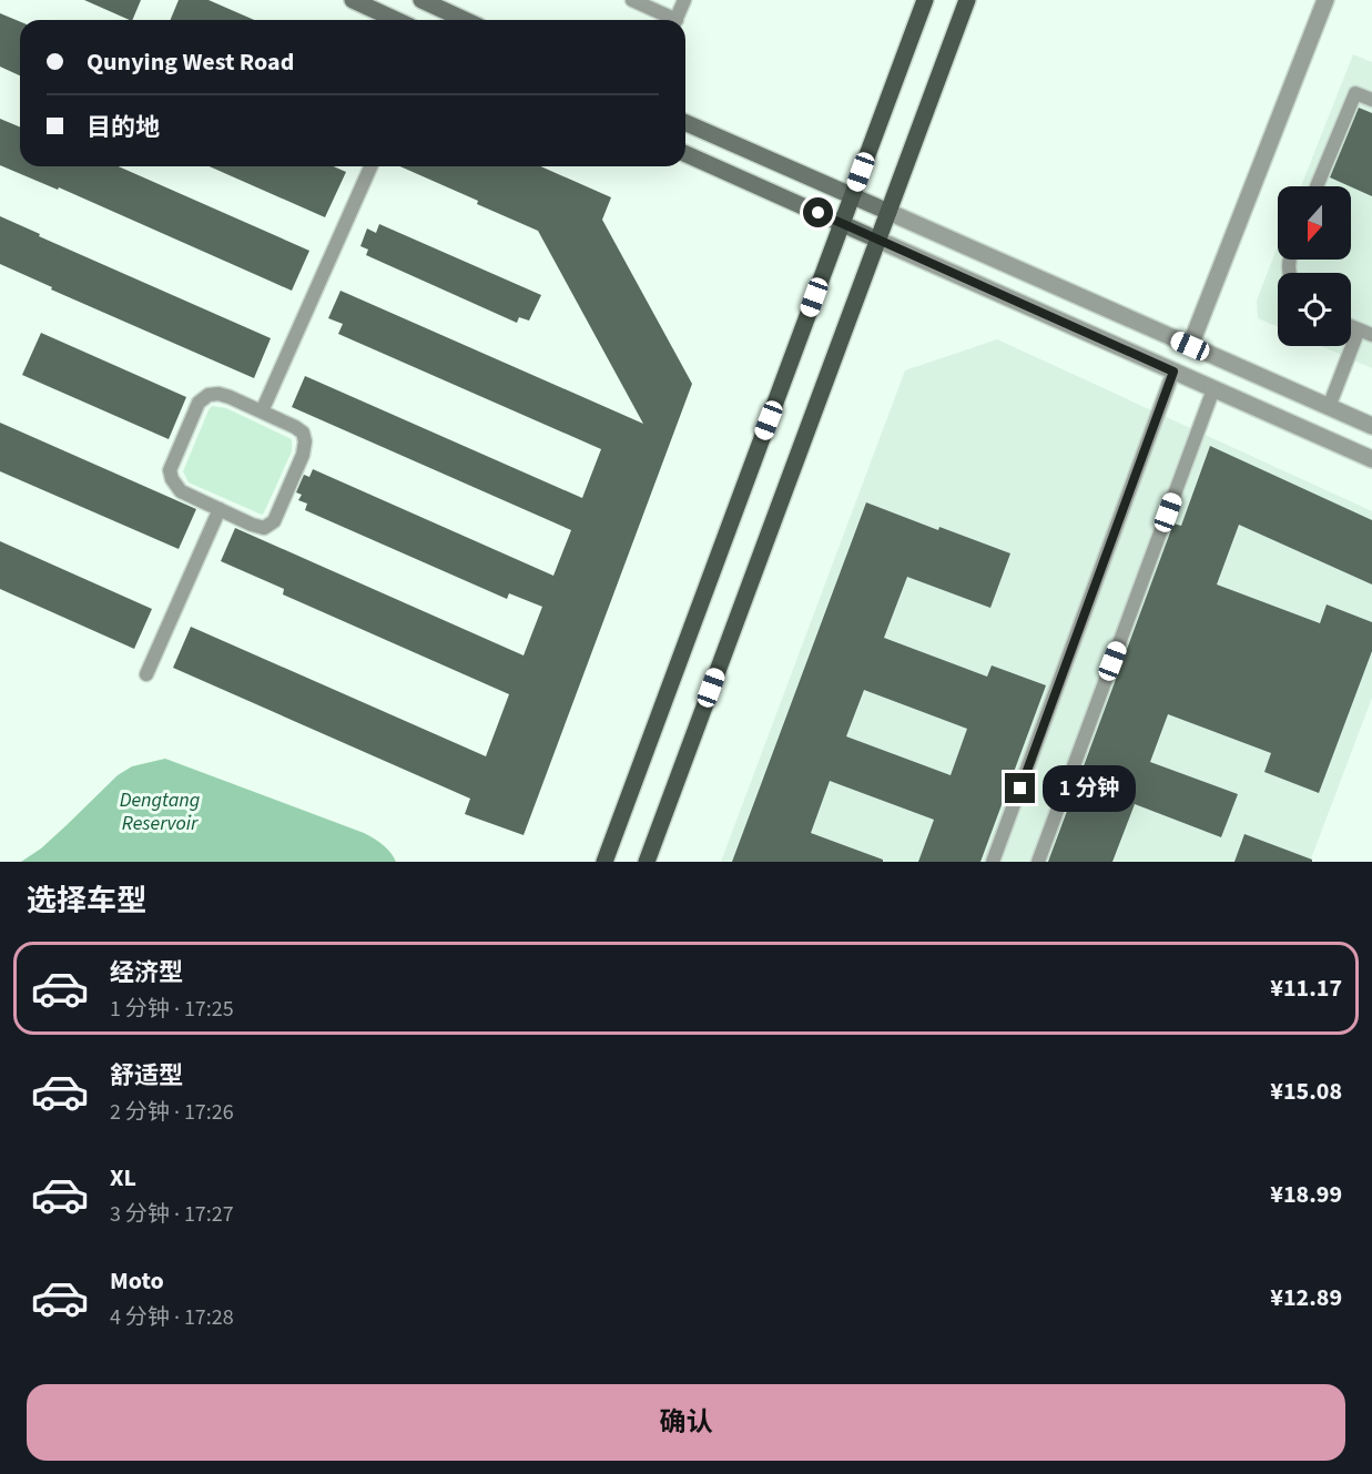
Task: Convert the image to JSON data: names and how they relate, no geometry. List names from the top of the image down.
{
  "water": ["Dengtang Reservoir"],
  "north": "bottom",
  "page": {
    "banner": ["Qunying West Road", "目的地"],
    "bubble": "1 分钟",
    "heading": "选择车型",
    "list": [
      {
        "name": "经济型",
        "note": "1 分钟 · 17:25",
        "value": "¥11.17"
      },
      {
        "name": "舒适型",
        "note": "2 分钟 · 17:26",
        "value": "¥15.08"
      },
      {
        "name": "XL",
        "note": "3 分钟 · 17:27",
        "value": "¥18.99"
      },
      {
        "name": "Moto",
        "note": "4 分钟 · 17:28",
        "value": "¥12.89"
      }
    ],
    "buttons": "确认"
  }
}
